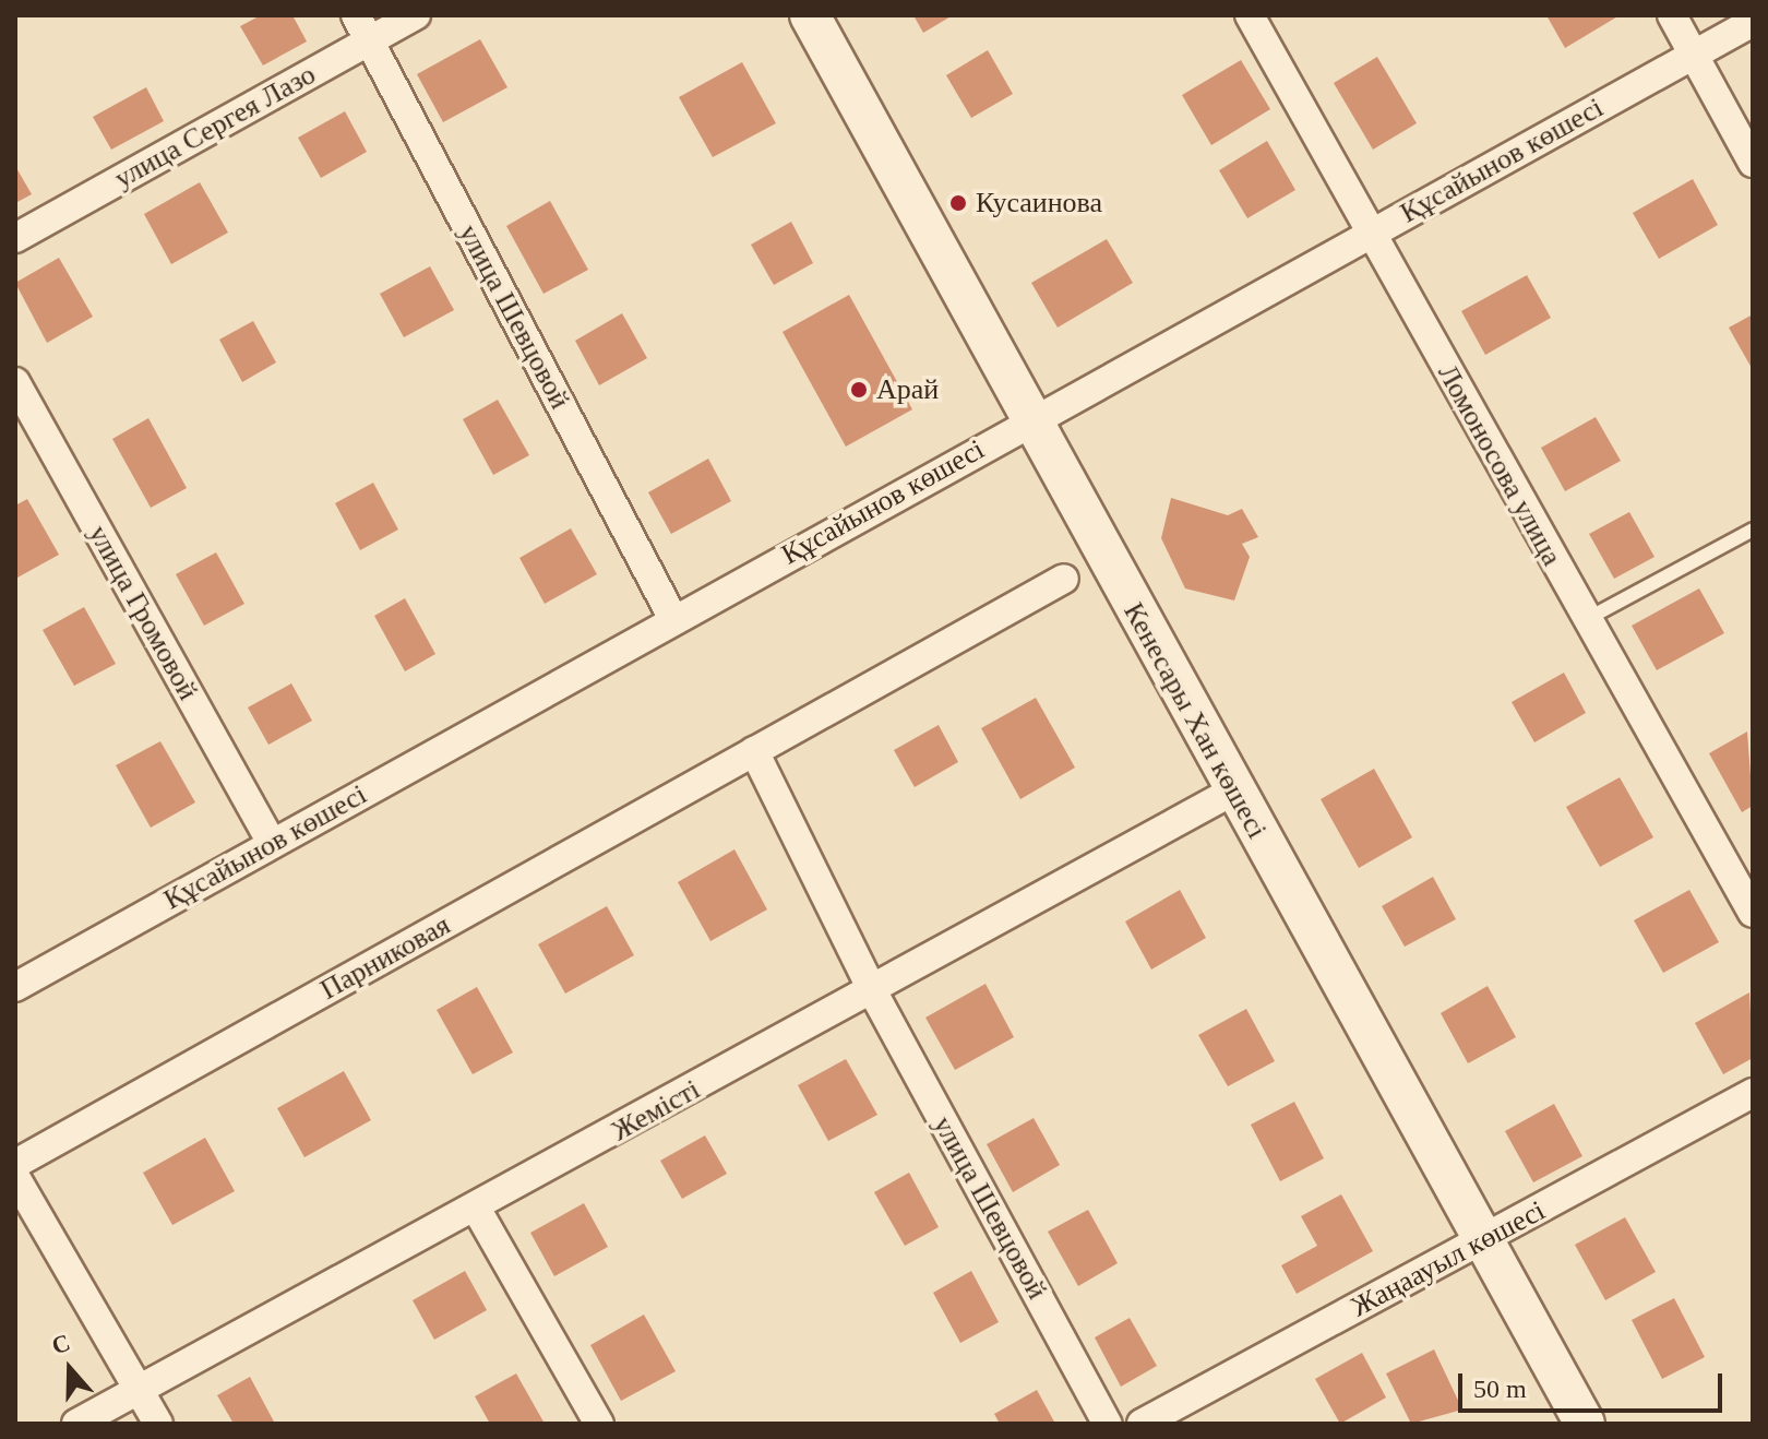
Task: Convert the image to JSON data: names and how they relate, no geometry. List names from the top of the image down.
{
  "streets": {
    "main road": ["Кенесары Хан көшесі"],
    "street": [
      "улица Сергея Лазо",
      "Құсайынов көшесі",
      "улица Шевцовой",
      "Ломоносова улица",
      "улица Громовой",
      "Парниковая",
      "Жемісті",
      "Жаңаауыл көшесі"
    ]
  },
  "crossings": [
    ["улица Сергея Лазо", "улица Шевцовой"],
    ["Құсайынов көшесі", "улица Шевцовой"],
    ["Құсайынов көшесі", "Ломоносова улица"],
    ["Құсайынов көшесі", "улица Громовой"],
    ["Құсайынов көшесі", "Кенесары Хан көшесі"],
    ["улица Шевцовой", "Жемісті"],
    ["Кенесары Хан көшесі", "Жемісті"],
    ["Кенесары Хан көшесі", "Жаңаауыл көшесі"]
  ],
  "places": ["Кусаинова", "Арай"],
  "scale_bar": "50 m",
  "north": "top"
}
